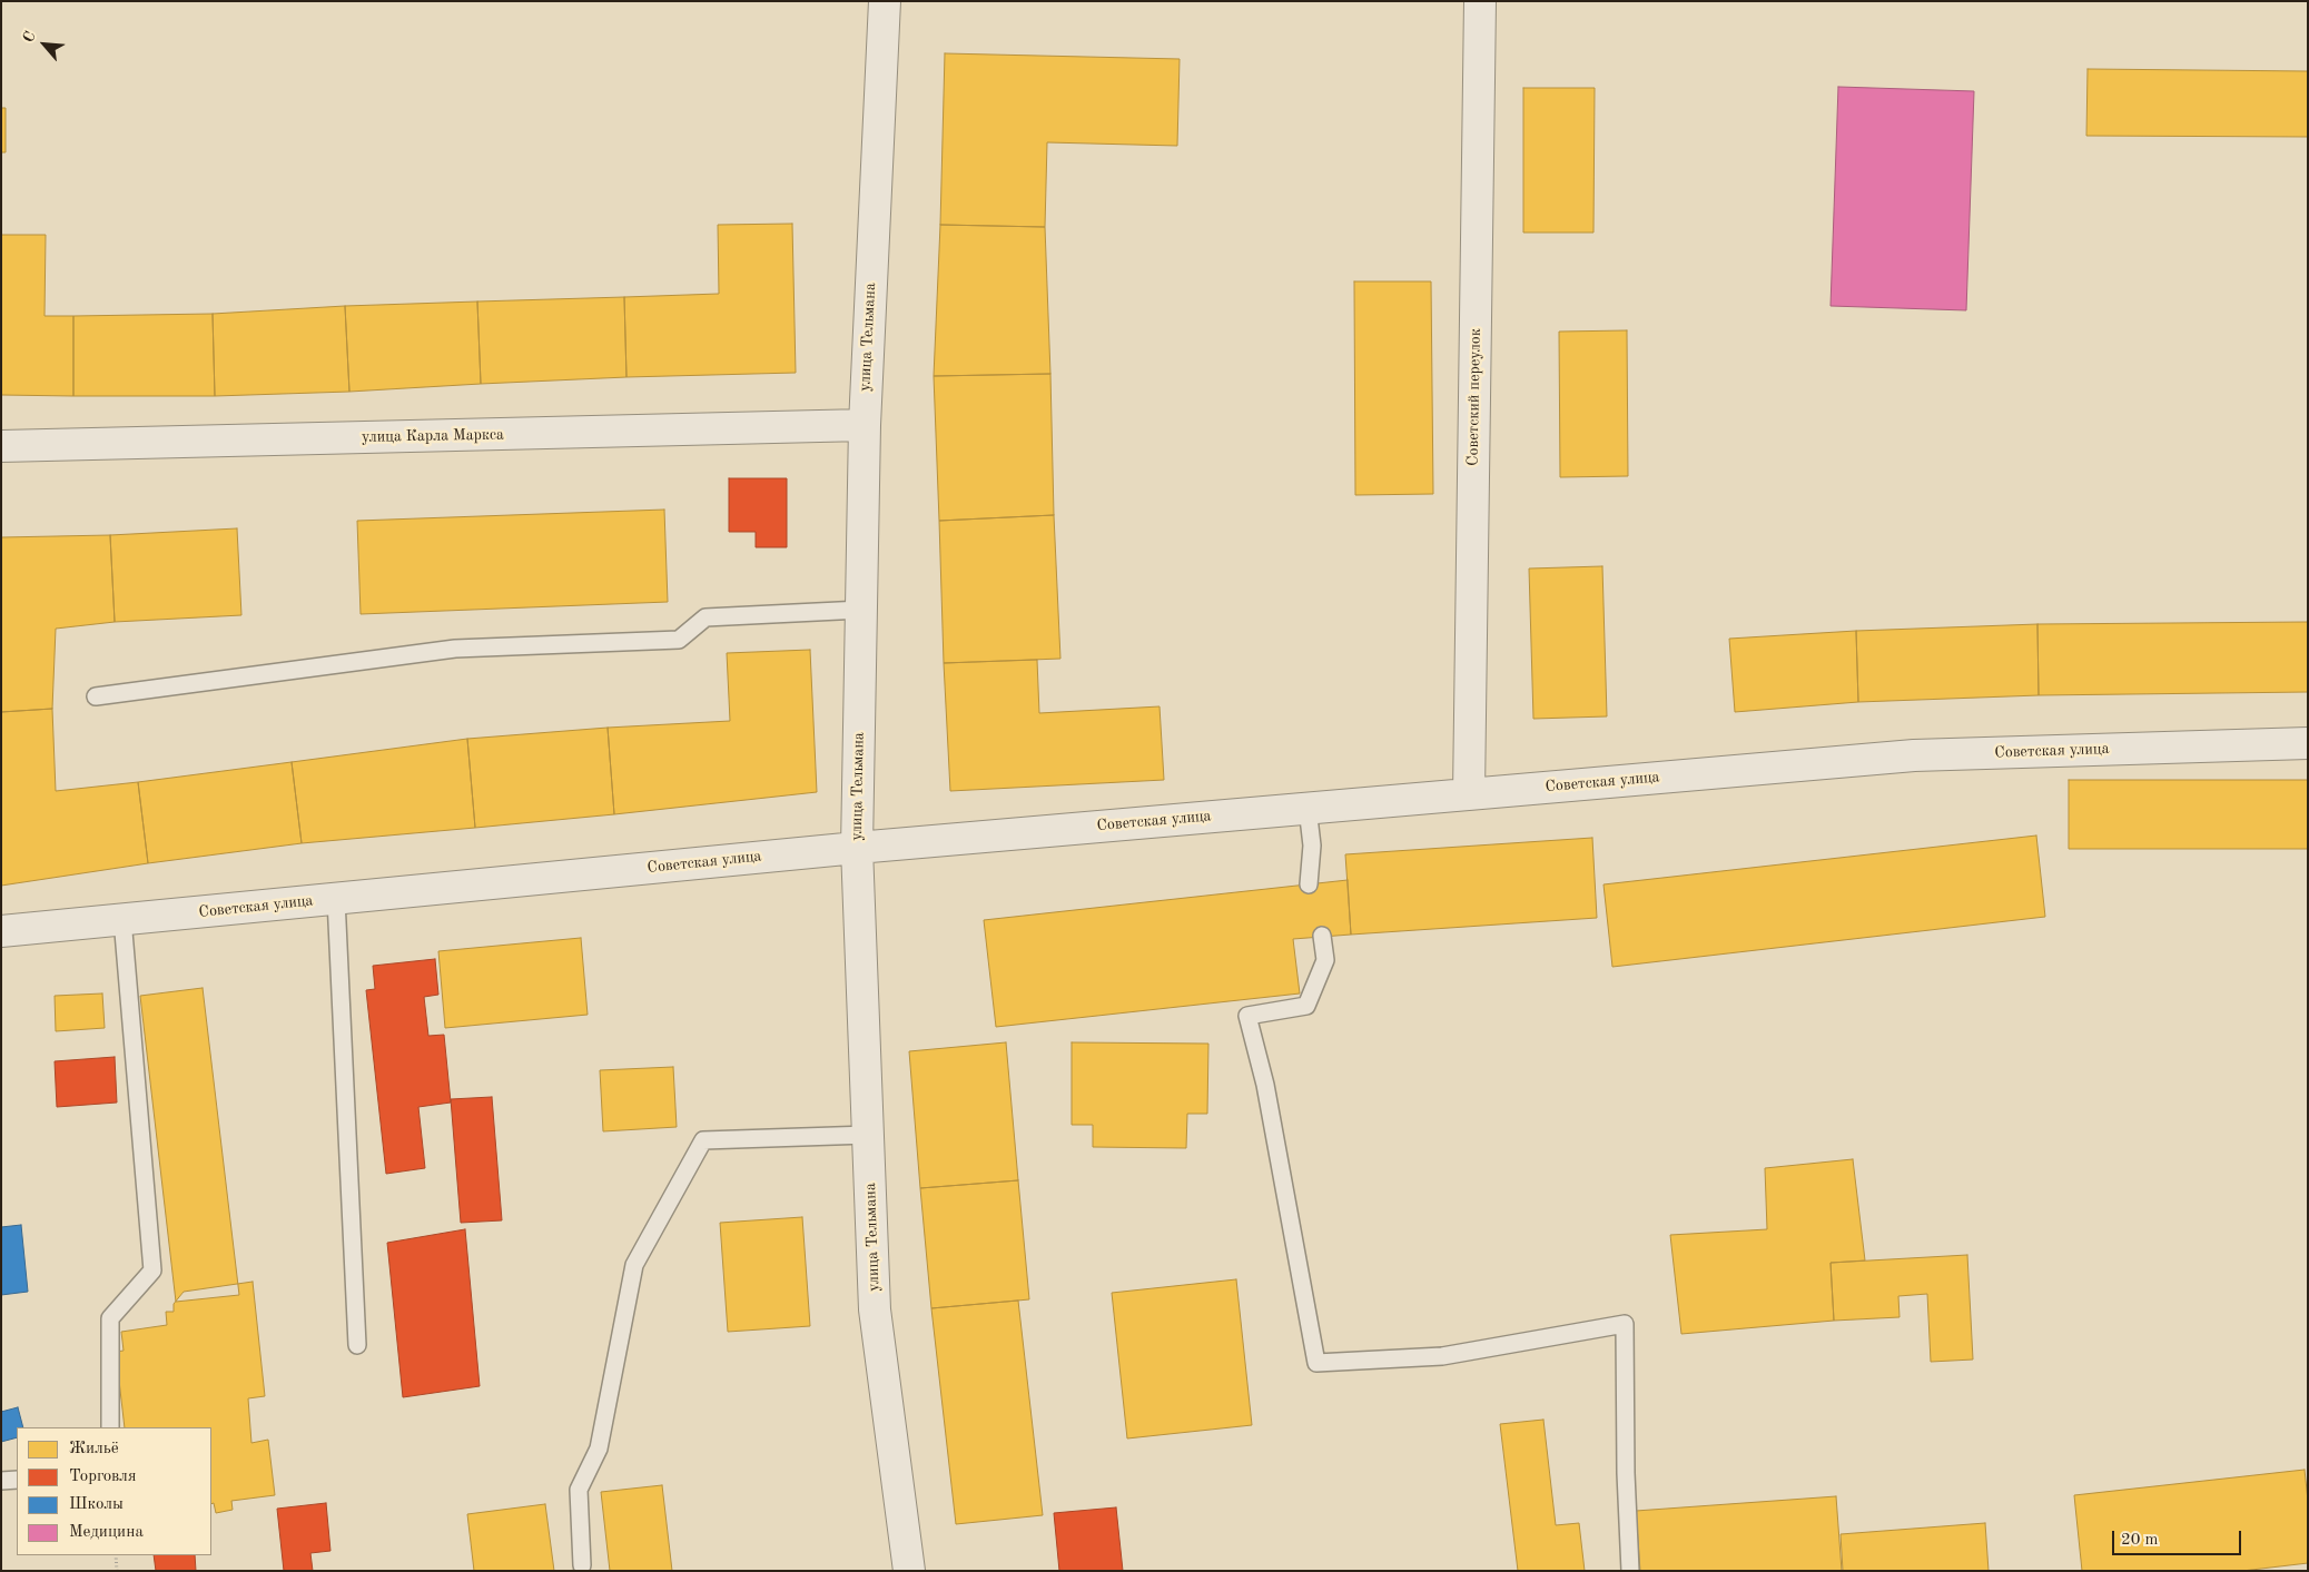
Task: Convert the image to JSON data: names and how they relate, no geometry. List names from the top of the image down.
{
  "streets": {
    "street": [
      "улица Тельмана",
      "Советский переулок",
      "улица Карла Маркса",
      "Советская улица"
    ]
  },
  "crossings": [
    ["улица Тельмана", "улица Карла Маркса"],
    ["улица Тельмана", "Советская улица"],
    ["Советский переулок", "Советская улица"]
  ],
  "legend": [
    "Жильё",
    "Торговля",
    "Школы",
    "Медицина"
  ],
  "scale_bar": "20 m",
  "north": "top left"
}
